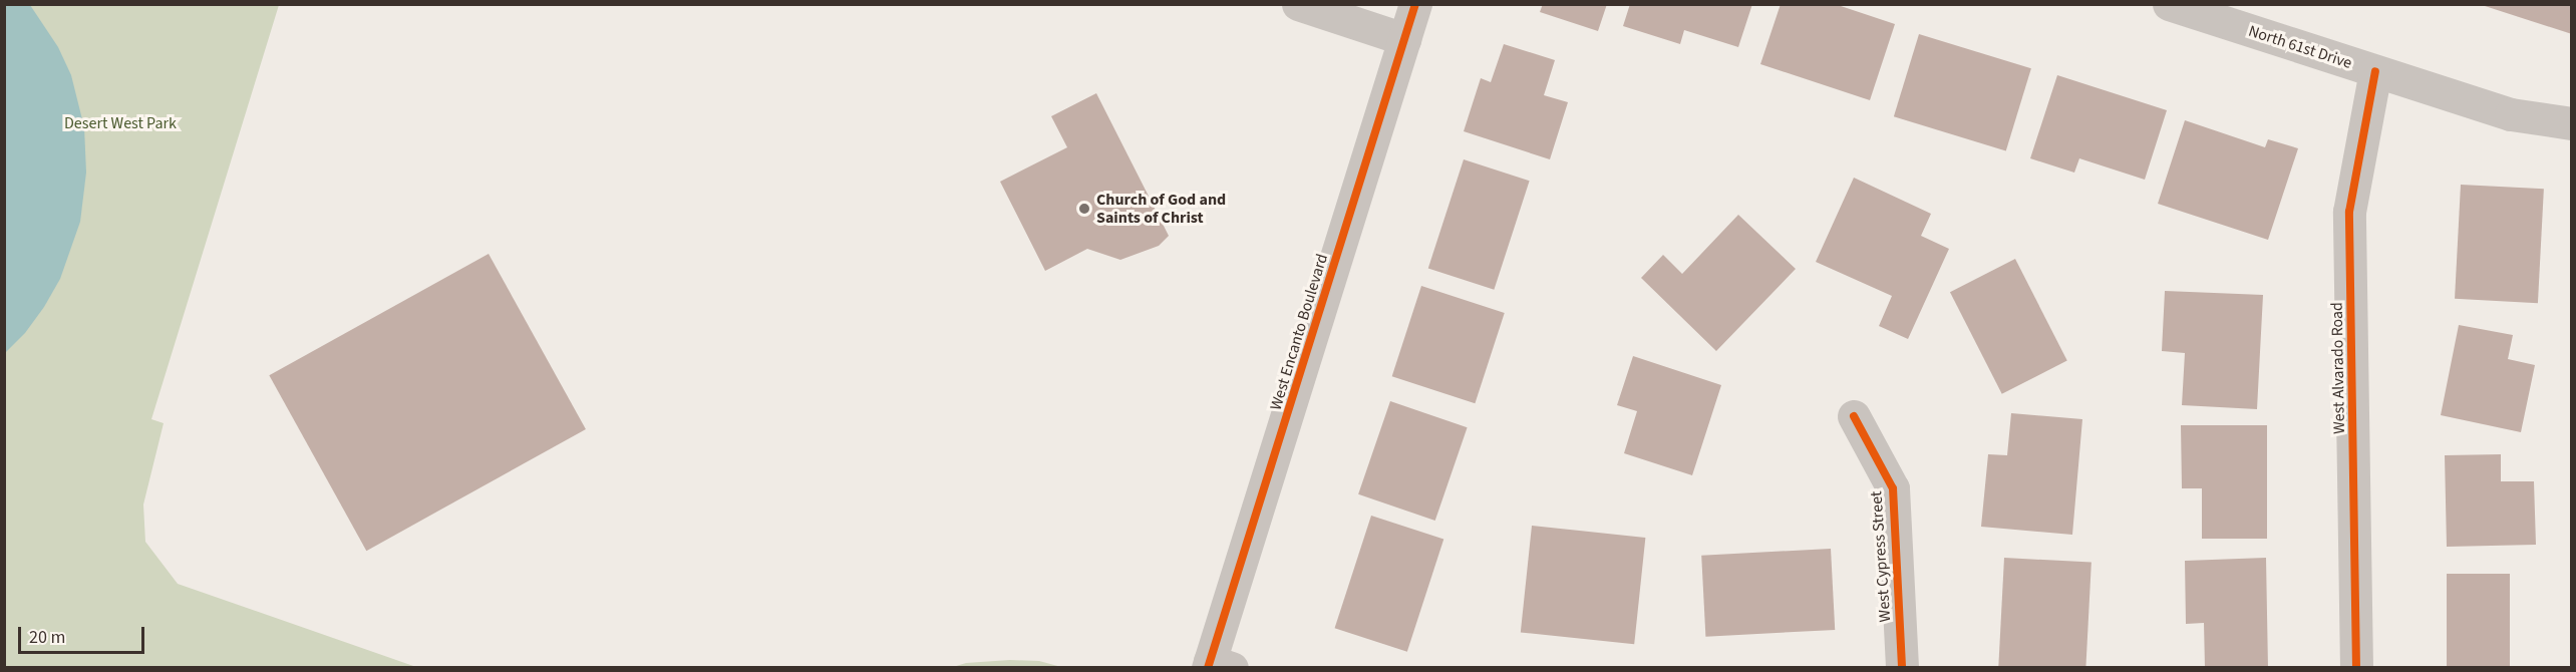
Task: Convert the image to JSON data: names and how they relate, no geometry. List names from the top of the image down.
{
  "streets": {
    "street": [
      "North 61st Drive",
      "West Encanto Boulevard",
      "West Alvarado Road",
      "West Cypress Street"
    ]
  },
  "crossings": [
    ["North 61st Drive", "West Alvarado Road"]
  ],
  "parks": ["Desert West Park"],
  "places": ["Church of God and Saints of Christ"],
  "scale_bar": "20 m"
}
